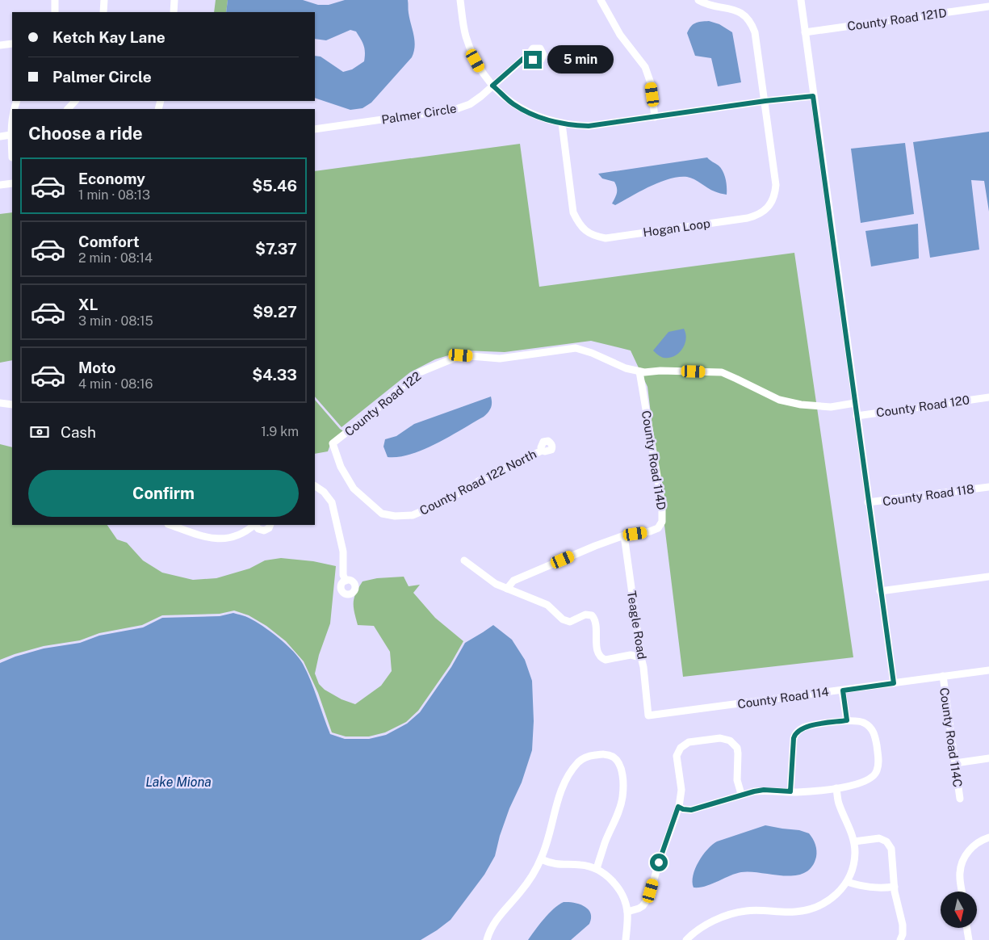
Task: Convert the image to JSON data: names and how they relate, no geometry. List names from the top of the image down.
{
  "streets": {
    "street": [
      "County Road 121D",
      "Palmer Circle",
      "Hogan Loop",
      "County Road 122",
      "County Road 120",
      "County Road 114D",
      "County Road 122 North",
      "County Road 118",
      "Teagle Road",
      "County Road 114",
      "County Road 114C"
    ]
  },
  "crossings": [
    ["County Road 122", "County Road 114D"],
    ["County Road 122", "County Road 122 North"],
    ["County Road 114D", "Teagle Road"],
    ["Teagle Road", "County Road 114"],
    ["County Road 114", "County Road 114C"]
  ],
  "water": ["Lake Miona"],
  "north": "bottom",
  "page": {
    "banner": ["Ketch Kay Lane", "Palmer Circle"],
    "bubble": "5 min",
    "heading": "Choose a ride",
    "list": [
      {
        "name": "Economy",
        "note": "1 min · 08:13",
        "value": "$5.46"
      },
      {
        "name": "Comfort",
        "note": "2 min · 08:14",
        "value": "$7.37"
      },
      {
        "name": "XL",
        "note": "3 min · 08:15",
        "value": "$9.27"
      },
      {
        "name": "Moto",
        "note": "4 min · 08:16",
        "value": "$4.33"
      }
    ],
    "pay": ["Cash", "1.9 km"],
    "buttons": "Confirm"
  }
}
